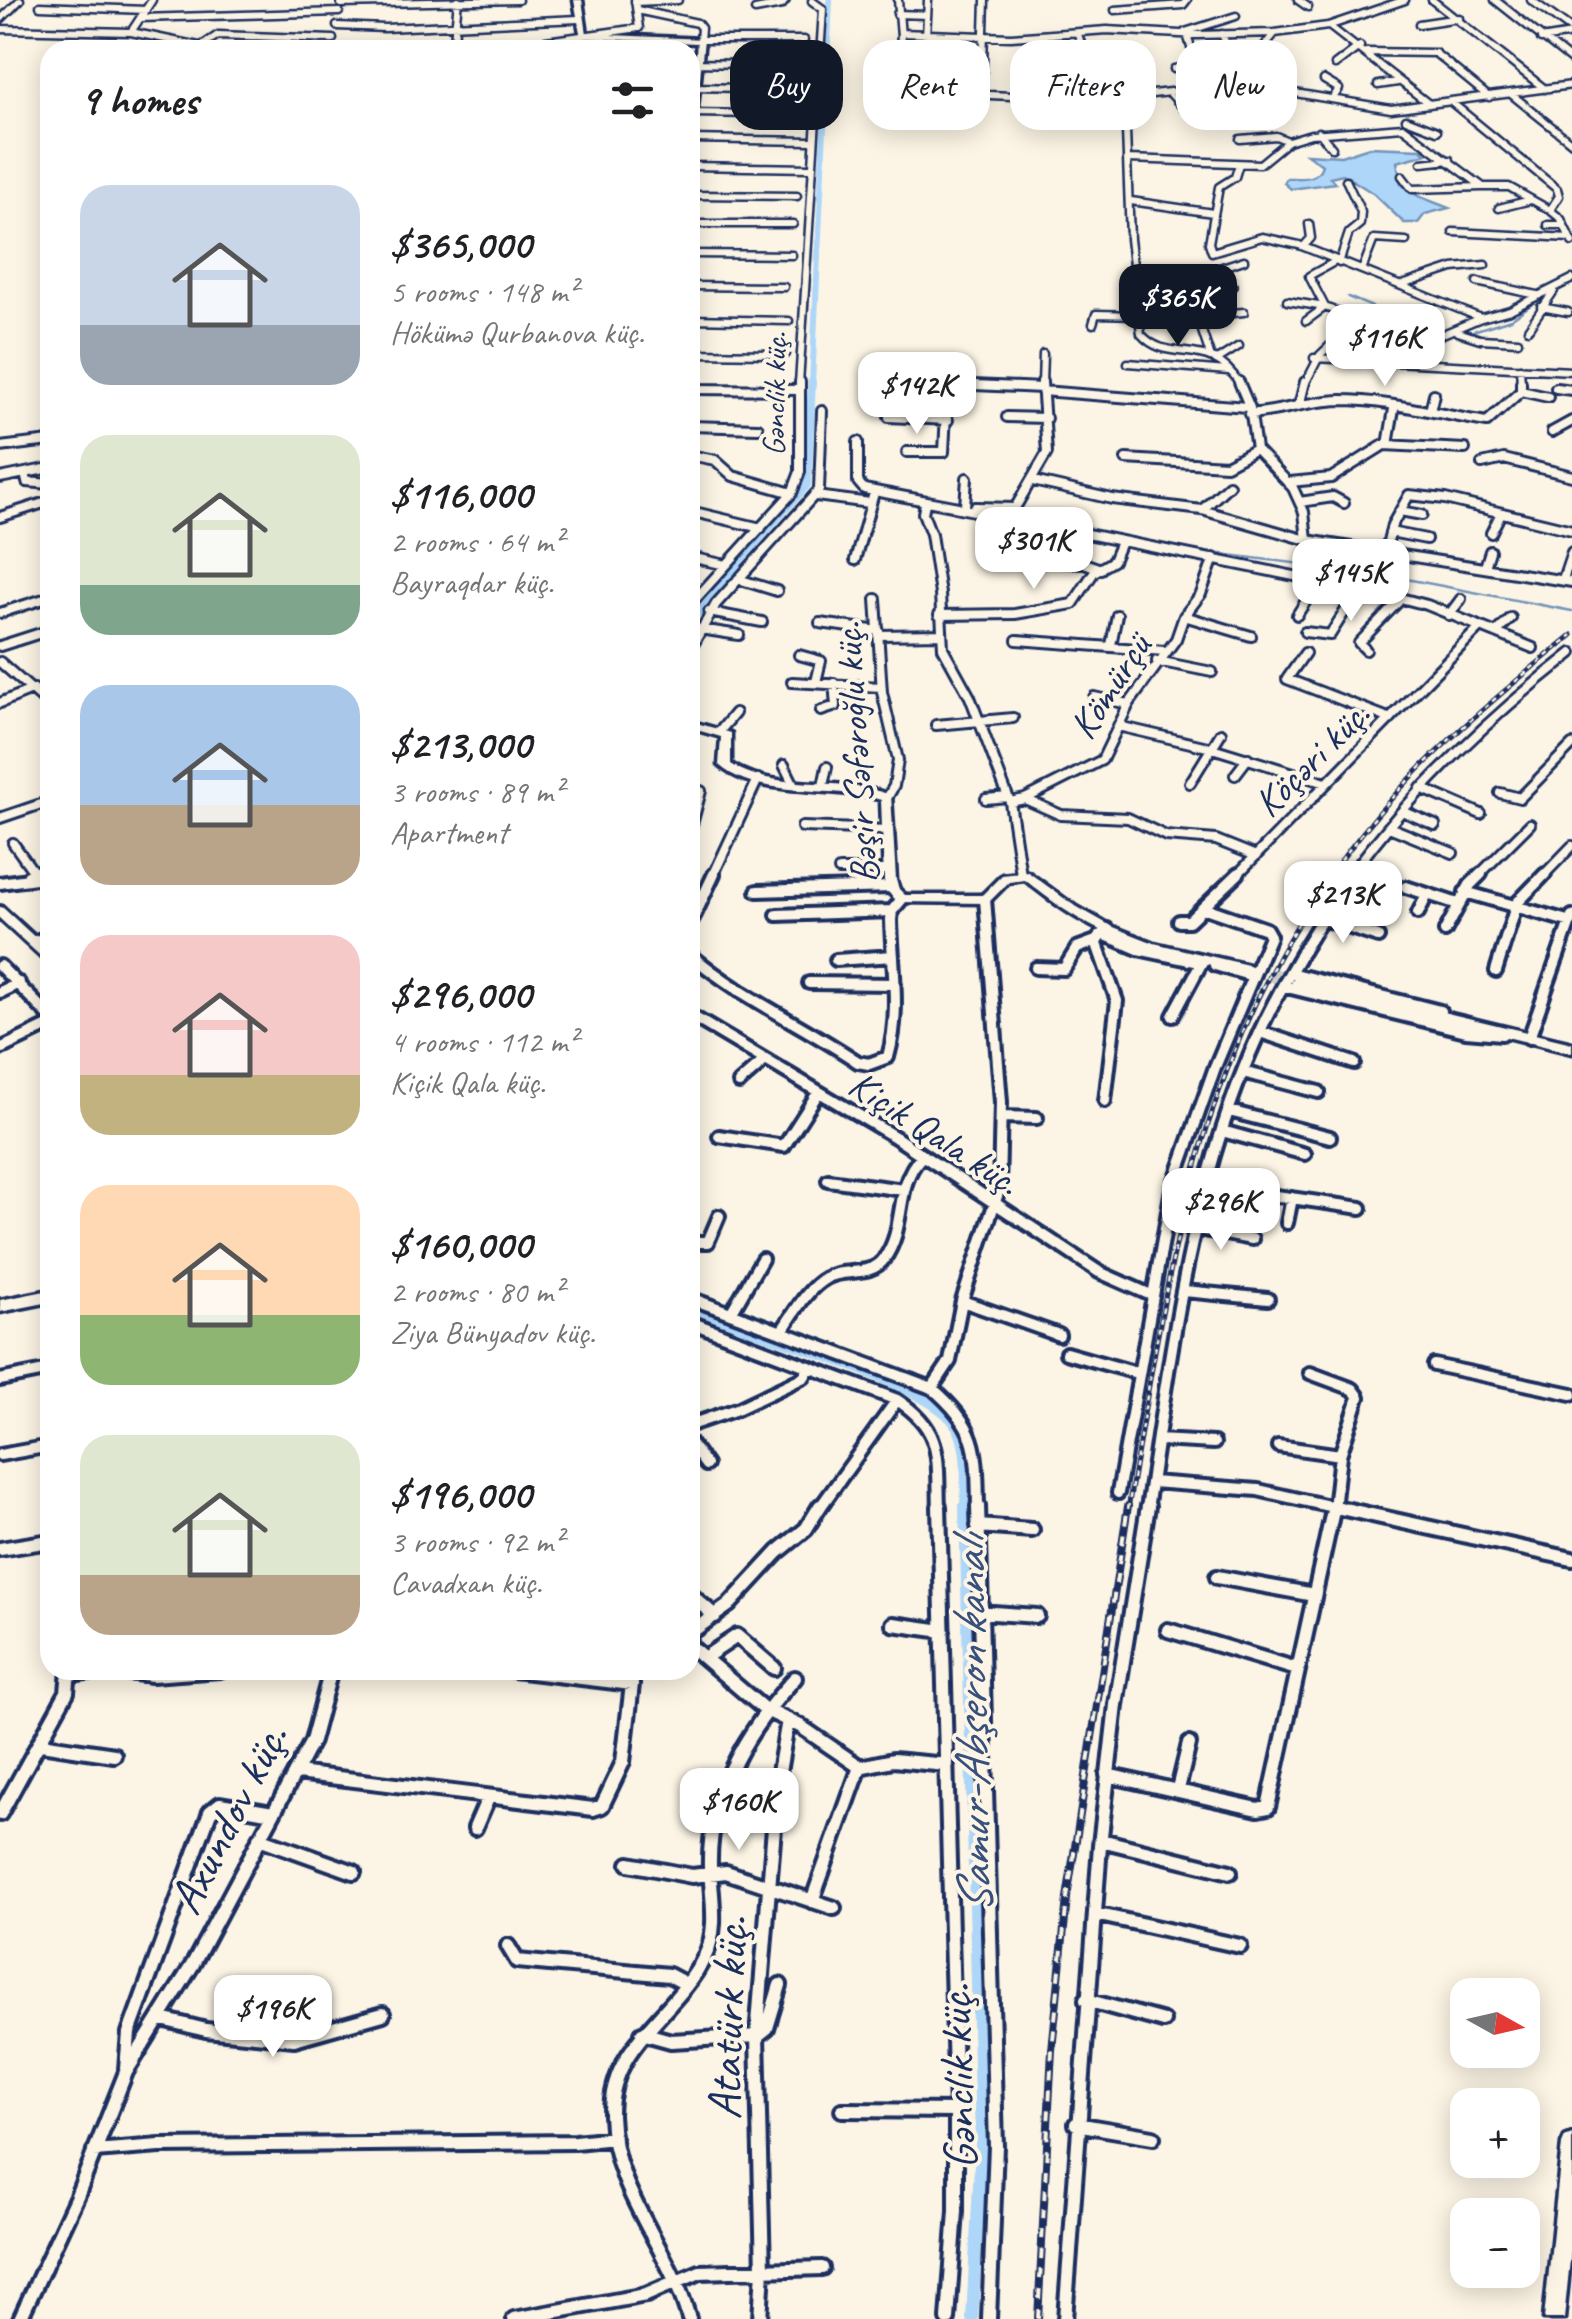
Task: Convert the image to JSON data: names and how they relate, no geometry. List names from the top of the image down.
{
  "streets": {
    "street": [
      "Gənclik küç.",
      "Kömürçü",
      "Bəşir Səfəroğlu küç.",
      "Köçəri küç.",
      "Kiçik Qala küç.",
      "Axundov küç.",
      "Atatürk küç."
    ]
  },
  "water": ["Samur-Abşeron kanalı"],
  "north": "right",
  "page": {
    "chip": [
      "Buy",
      "Rent",
      "Filters",
      "New"
    ],
    "heading": "9 homes",
    "list": [
      {
        "name": "$365,000",
        "note": "5 rooms · 148 m² · Hökümə Qurbanova küç."
      },
      {
        "name": "$116,000",
        "note": "2 rooms · 64 m² · Bayraqdar küç."
      },
      {
        "name": "$213,000",
        "note": "3 rooms · 89 m² · Apartment"
      },
      {
        "name": "$296,000",
        "note": "4 rooms · 112 m² · Kiçik Qala küç."
      },
      {
        "name": "$160,000",
        "note": "2 rooms · 80 m² · Ziya Bünyadov küç."
      },
      {
        "name": "$196,000",
        "note": "3 rooms · 92 m² · Cavadxan küç."
      }
    ],
    "price": [
      "$365K",
      "$116K",
      "$142K",
      "$301K",
      "$145K",
      "$213K",
      "$296K",
      "$160K",
      "$196K"
    ],
    "map_buttons": ["+", "−"]
  }
}
